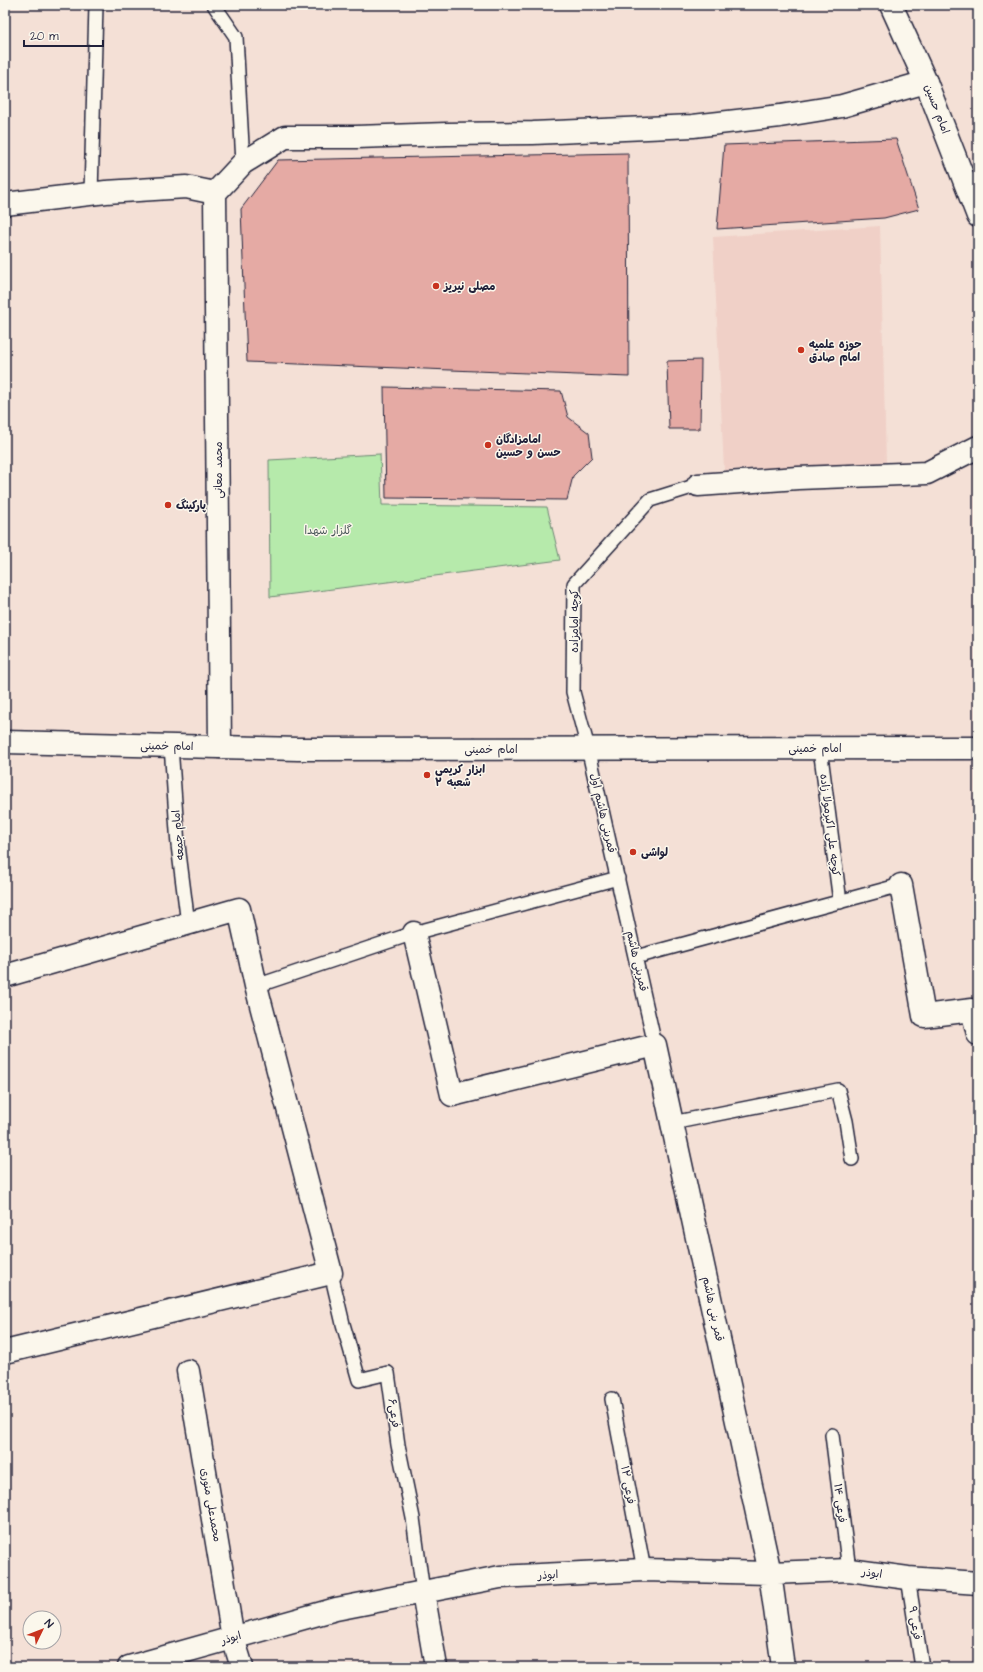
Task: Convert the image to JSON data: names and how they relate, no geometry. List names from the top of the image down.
{
  "streets": {
    "street": [
      "امام حسین",
      "محمد معانی",
      "امام خمینی",
      "قمر بنی هاشم",
      "محمدعلی منوری",
      "ابوذر"
    ],
    "lane": [
      "کوچه امامزاده",
      "قمربنی هاشم اول",
      "کوچه علی اکبرمولا زاده",
      "امام جمعه",
      "قمربنی هاشم",
      "فرعی۶",
      "فرعی ۱۲",
      "فرعی ۱۴",
      "فرعی ۹"
    ]
  },
  "crossings": [
    ["محمد معانی", "امام خمینی"],
    ["کوچه امامزاده", "امام خمینی"],
    ["کوچه امامزاده", "قمربنی هاشم اول"],
    ["امام خمینی", "قمربنی هاشم اول"],
    ["امام خمینی", "کوچه علی اکبرمولا زاده"],
    ["امام خمینی", "امام جمعه"],
    ["قمربنی هاشم اول", "قمربنی هاشم"],
    ["قمربنی هاشم", "قمر بنی هاشم"],
    ["قمر بنی هاشم", "ابوذر"],
    ["فرعی۶", "ابوذر"],
    ["فرعی ۱۲", "ابوذر"],
    ["فرعی ۱۴", "ابوذر"],
    ["محمدعلی منوری", "ابوذر"],
    ["ابوذر", "فرعی ۹"]
  ],
  "parks": ["گلزار شهدا"],
  "places": [
    "مصلی نیریز",
    "حوزه علمیه امام صادق",
    "امامزادگان حسن و حسین",
    "پارکینگ",
    "ابزار کریمی شعبه ۲",
    "لواشی"
  ],
  "scale_bar": "20 m",
  "north": "top right"
}
